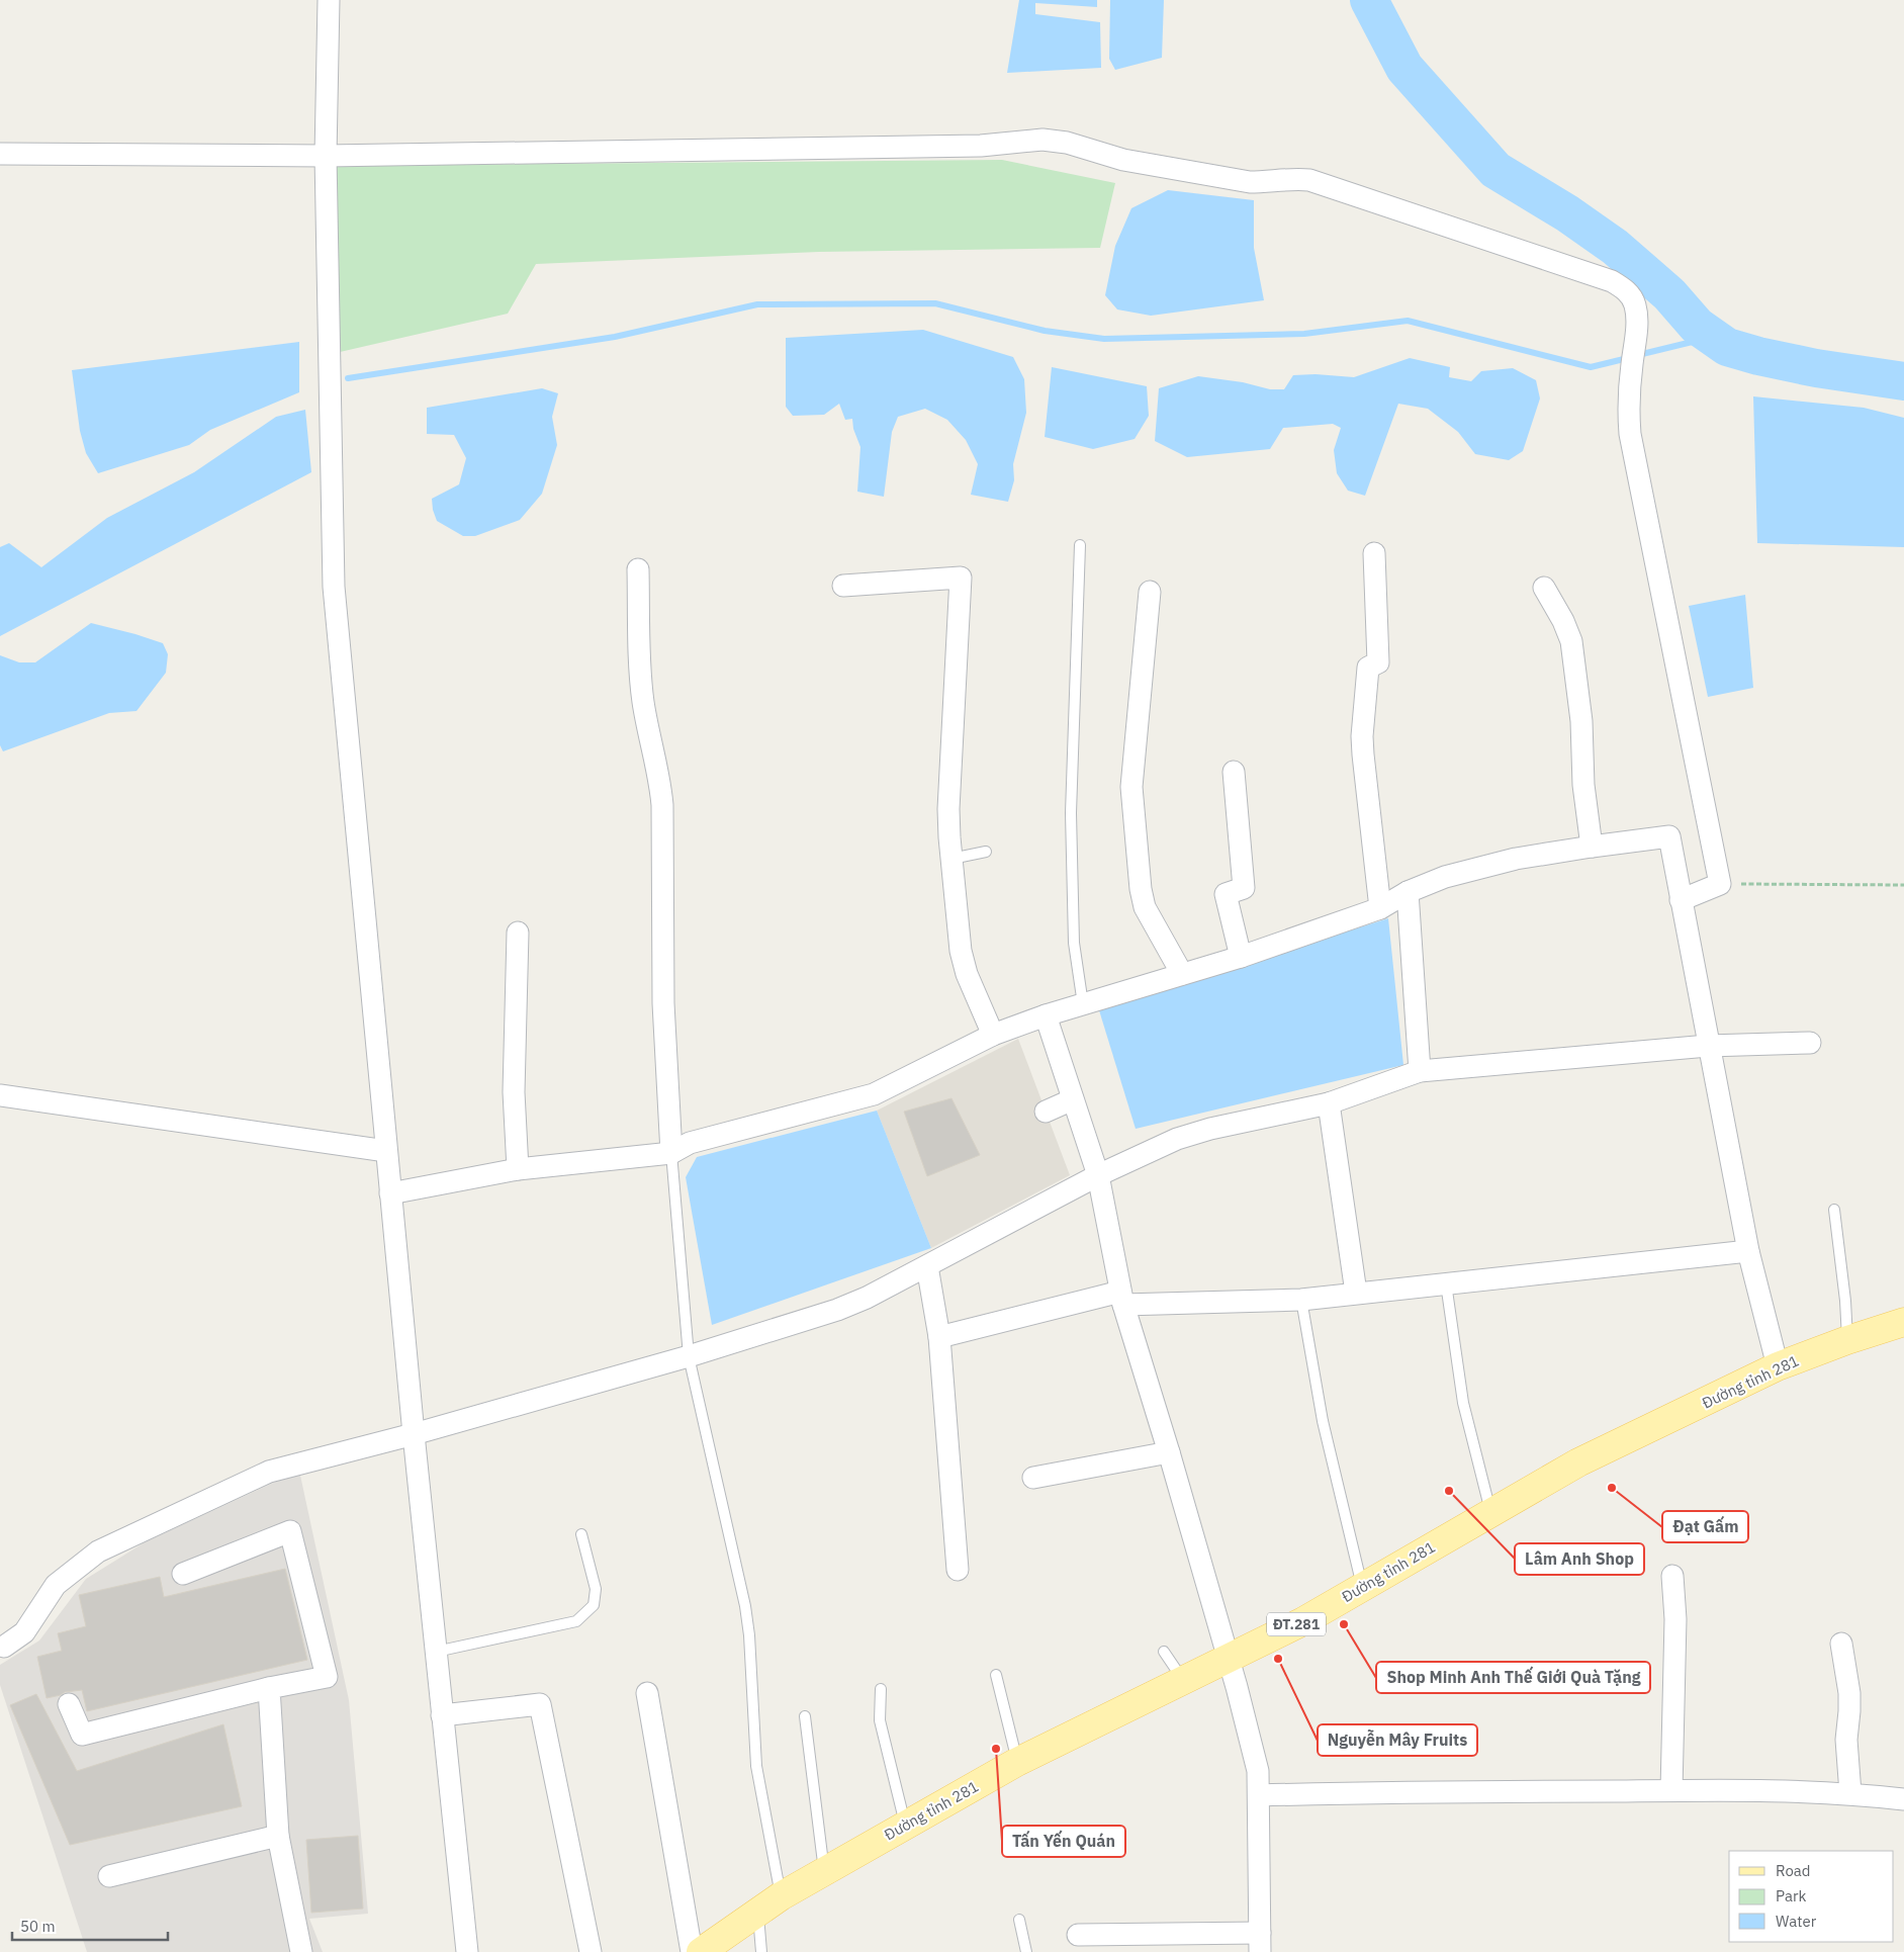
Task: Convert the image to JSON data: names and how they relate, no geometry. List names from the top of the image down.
{
  "streets": {
    "main road": ["Đường tỉnh 281", "ĐT.281"]
  },
  "places": [
    "Đạt Gấm",
    "Lâm Anh Shop",
    "Shop Minh Anh Thế Giới Quà Tặng",
    "Nguyễn Mây Fruits",
    "Tấn Yến Quán"
  ],
  "legend": ["Road", "Park", "Water"],
  "scale_bar": "50 m"
}
